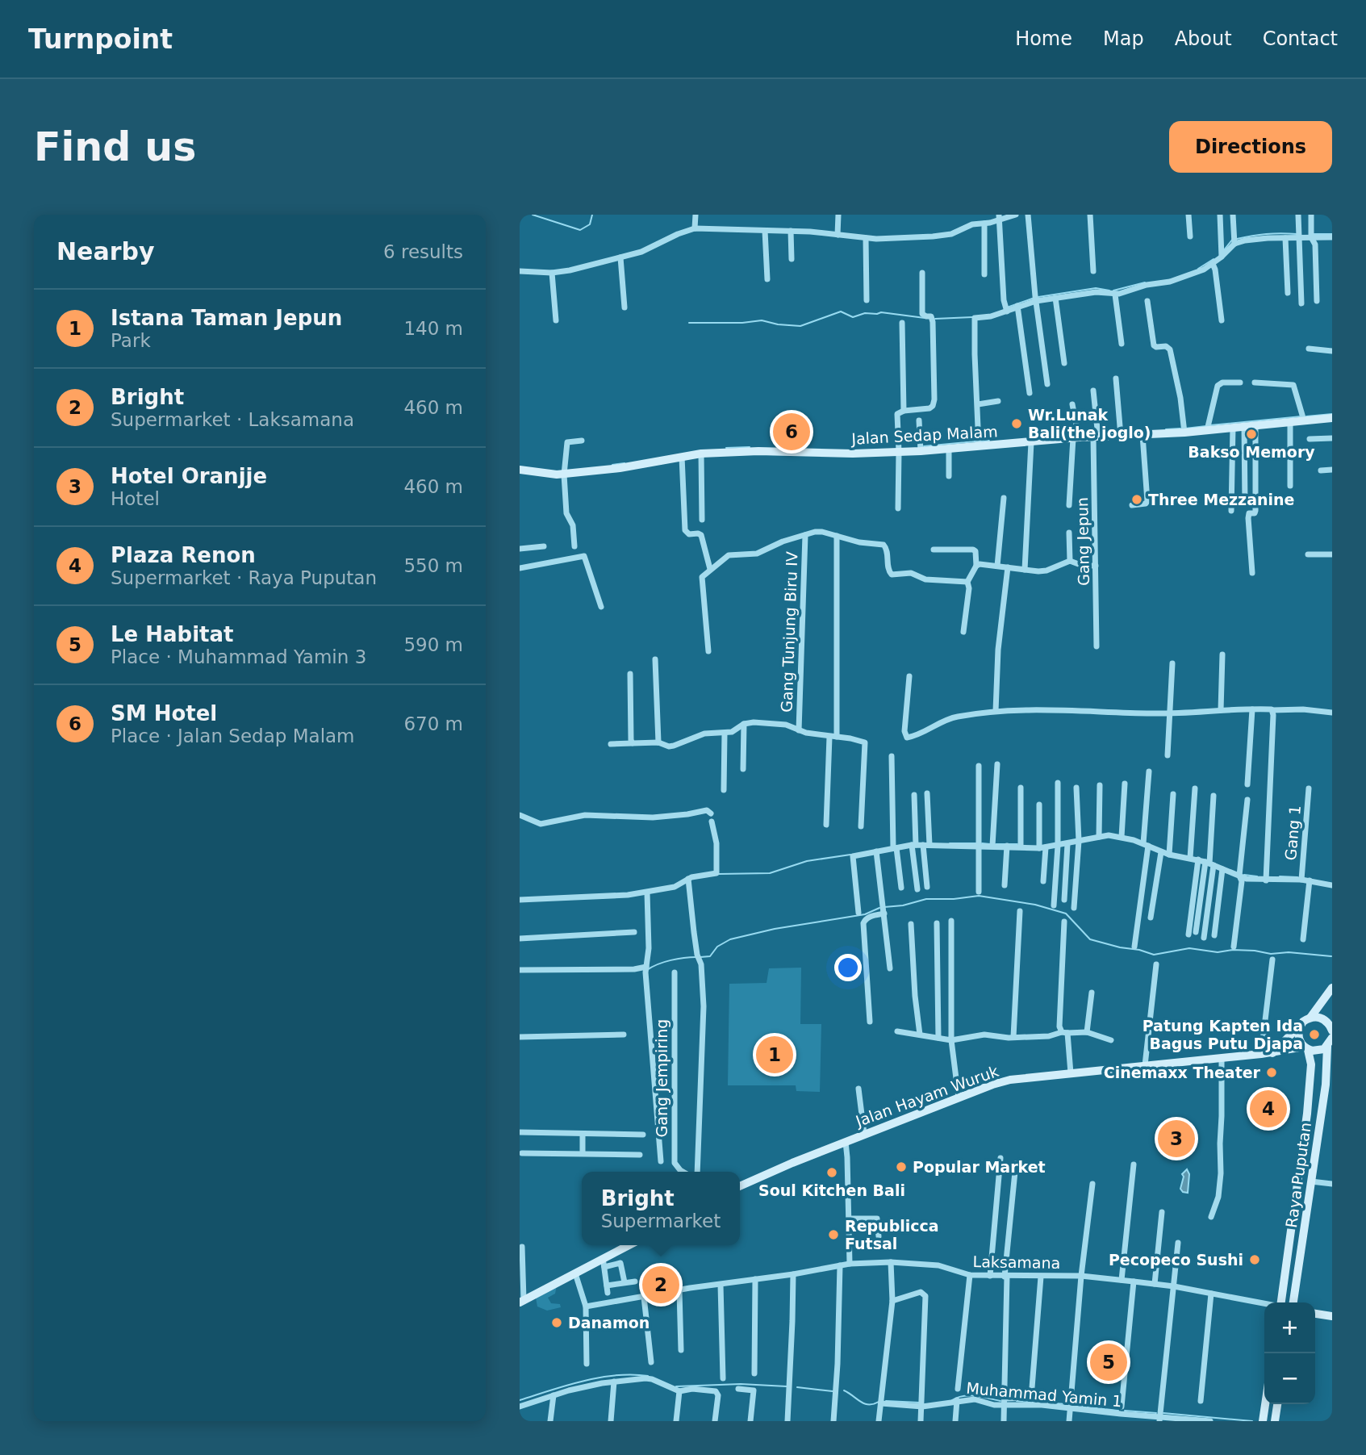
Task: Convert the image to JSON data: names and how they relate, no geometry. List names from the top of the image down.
{
  "streets": {
    "main road": ["Jalan Sedap Malam", "Jalan Hayam Wuruk", "Raya Puputan"],
    "street": [
      "Gang Jepun",
      "Gang Tunjung Biru IV",
      "Gang 1",
      "Gang Jempiring",
      "Laksamana",
      "Muhammad Yamin 1"
    ]
  },
  "crossings": [
    ["Jalan Sedap Malam", "Gang Jepun"],
    ["Jalan Hayam Wuruk", "Raya Puputan"]
  ],
  "places": [
    "Wr.Lunak Bali(the joglo)",
    "Bakso Memory",
    "Three Mezzanine",
    "Patung Kapten Ida Bagus Putu Djapa",
    "Cinemaxx Theater",
    "Popular Market",
    "Soul Kitchen Bali",
    "Republicca Futsal",
    "Pecopeco Sushi",
    "Danamon"
  ],
  "page": {
    "header": "Turnpoint",
    "nav": [
      "Home",
      "Map",
      "About",
      "Contact"
    ],
    "buttons": "Directions",
    "title": "Find us",
    "heading": ["Nearby", "6 results"],
    "list": [
      {
        "mark": "1",
        "name": "Istana Taman Jepun",
        "note": "Park",
        "value": "140 m"
      },
      {
        "mark": "2",
        "name": "Bright",
        "note": "Supermarket · Laksamana",
        "value": "460 m"
      },
      {
        "mark": "3",
        "name": "Hotel Oranjje",
        "note": "Hotel",
        "value": "460 m"
      },
      {
        "mark": "4",
        "name": "Plaza Renon",
        "note": "Supermarket · Raya Puputan",
        "value": "550 m"
      },
      {
        "mark": "5",
        "name": "Le Habitat",
        "note": "Place · Muhammad Yamin 3",
        "value": "590 m"
      },
      {
        "mark": "6",
        "name": "SM Hotel",
        "note": "Place · Jalan Sedap Malam",
        "value": "670 m"
      }
    ],
    "pins": [
      "6",
      "1",
      "4",
      "3",
      "2",
      "5"
    ],
    "popup": ["Bright", "Supermarket"],
    "map_buttons": ["+", "−"]
  }
}
